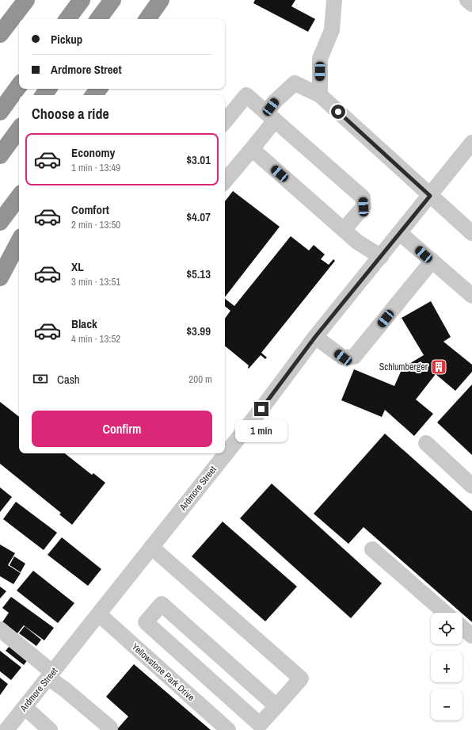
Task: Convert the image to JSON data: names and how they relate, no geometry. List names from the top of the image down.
{
  "streets": {
    "street": ["Ardmore Street", "Yellowstone Park Drive"]
  },
  "crossings": [
    ["Ardmore Street", "Yellowstone Park Drive"]
  ],
  "places": {
    "building": ["Schlumberger"]
  },
  "page": {
    "banner": ["Pickup", "Ardmore Street"],
    "heading": "Choose a ride",
    "list": [
      {
        "name": "Economy",
        "note": "1 min · 13:49",
        "value": "$3.01"
      },
      {
        "name": "Comfort",
        "note": "2 min · 13:50",
        "value": "$4.07"
      },
      {
        "name": "XL",
        "note": "3 min · 13:51",
        "value": "$5.13"
      },
      {
        "name": "Black",
        "note": "4 min · 13:52",
        "value": "$3.99"
      }
    ],
    "pay": ["Cash", "200 m"],
    "buttons": "Confirm",
    "bubble": "1 min",
    "map_buttons": ["+", "−"]
  }
}
